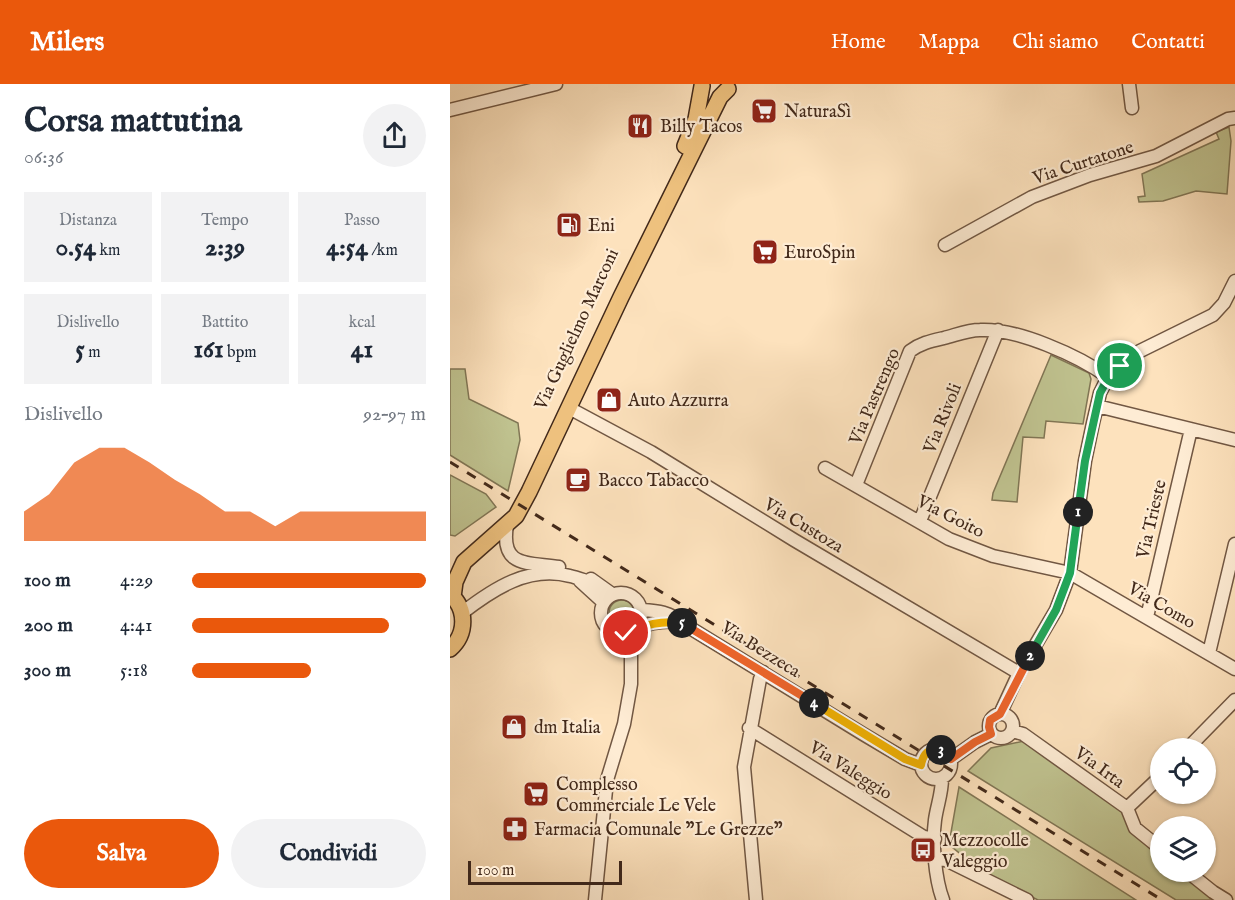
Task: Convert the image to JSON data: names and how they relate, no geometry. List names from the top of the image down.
{
  "streets": {
    "main road": ["Via Guglielmo Marconi"],
    "street": [
      "Via Curtatone",
      "Via Pastrengo",
      "Via Rivoli",
      "Via Goito",
      "Via Trieste",
      "Via Custoza",
      "Via Como",
      "Via Bezzeca",
      "Via Irta",
      "Via Valeggio"
    ]
  },
  "crossings": [
    ["Via Pastrengo", "Via Rivoli"],
    ["Via Pastrengo", "Via Goito"],
    ["Via Rivoli", "Via Goito"],
    ["Via Goito", "Via Como"],
    ["Via Trieste", "Via Como"]
  ],
  "places": {
    "supermarket": ["NaturaSì", "EuroSpin", "Complesso Commerciale Le Vele"],
    "restaurant": ["Billy Tacos"],
    "fuel station": ["Eni"],
    "shop": ["Auto Azzurra", "dm Italia"],
    "cafe": ["Bacco Tabacco"],
    "pharmacy": ["Farmacia Comunale \"Le Grezze\""],
    "bus stop": ["Mezzocolle Valeggio"]
  },
  "scale_bar": "100 m",
  "page": {
    "header": "Milers",
    "nav": [
      "Home",
      "Mappa",
      "Chi siamo",
      "Contatti"
    ],
    "heading": ["Corsa mattutina", "06:36"],
    "stats": [
      ["Distanza", "0.54 km"],
      ["Tempo", "2:39"],
      ["Passo", "4:54 /km"],
      ["Dislivello", "5 m"],
      ["Battito", "161 bpm"],
      ["kcal", "41"]
    ],
    "chart": ["Dislivello", "92–97 m"],
    "pins": [
      "1",
      "5",
      "2",
      "4",
      "3"
    ],
    "list": [
      {
        "name": "100 m",
        "note": "4:29"
      },
      {
        "name": "200 m",
        "note": "4:41"
      },
      {
        "name": "300 m",
        "note": "5:18"
      }
    ],
    "buttons": ["Salva", "Condividi"],
    "scale": "100 m"
  }
}
